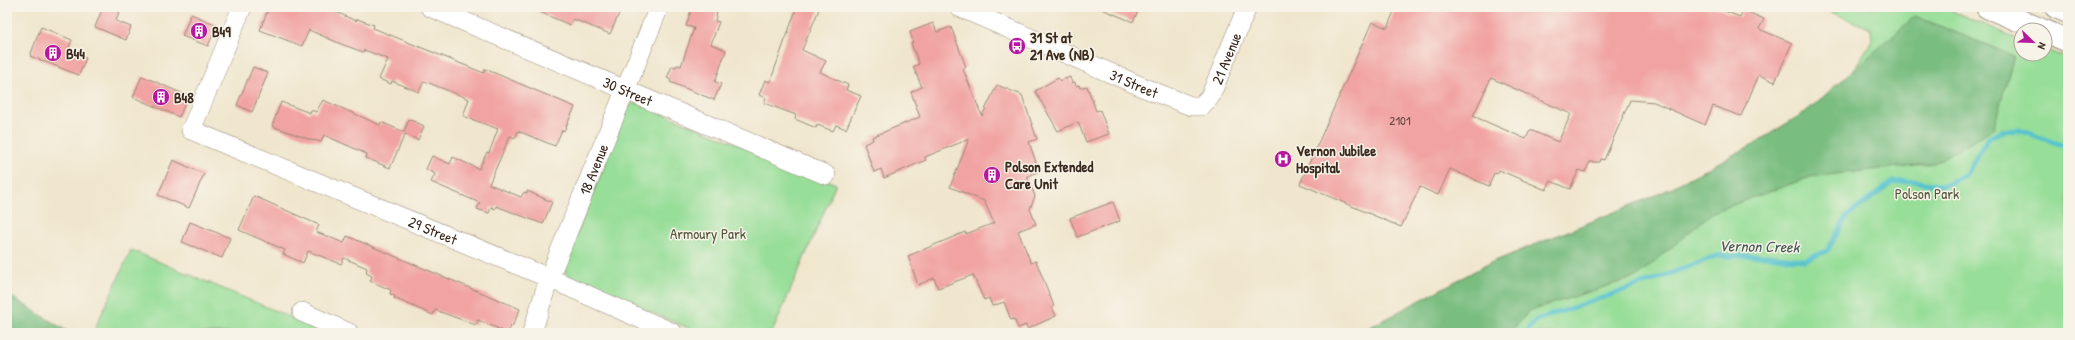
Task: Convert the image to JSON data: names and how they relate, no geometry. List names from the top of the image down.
{
  "streets": {
    "street": [
      "21 Avenue",
      "31 Street",
      "30 Street",
      "18 Avenue",
      "29 Street"
    ]
  },
  "crossings": [
    ["21 Avenue", "31 Street"],
    ["30 Street", "18 Avenue"],
    ["18 Avenue", "29 Street"]
  ],
  "water": ["Vernon Creek"],
  "parks": ["Polson Park", "Armoury Park"],
  "places": {
    "building": [
      "B49",
      "B44",
      "B48",
      "Polson Extended Care Unit"
    ],
    "bus stop": ["31 St at 21 Ave (NB)"],
    "hospital": ["Vernon Jubilee Hospital"]
  },
  "house_numbers": ["2101"],
  "north": "bottom right"
}
